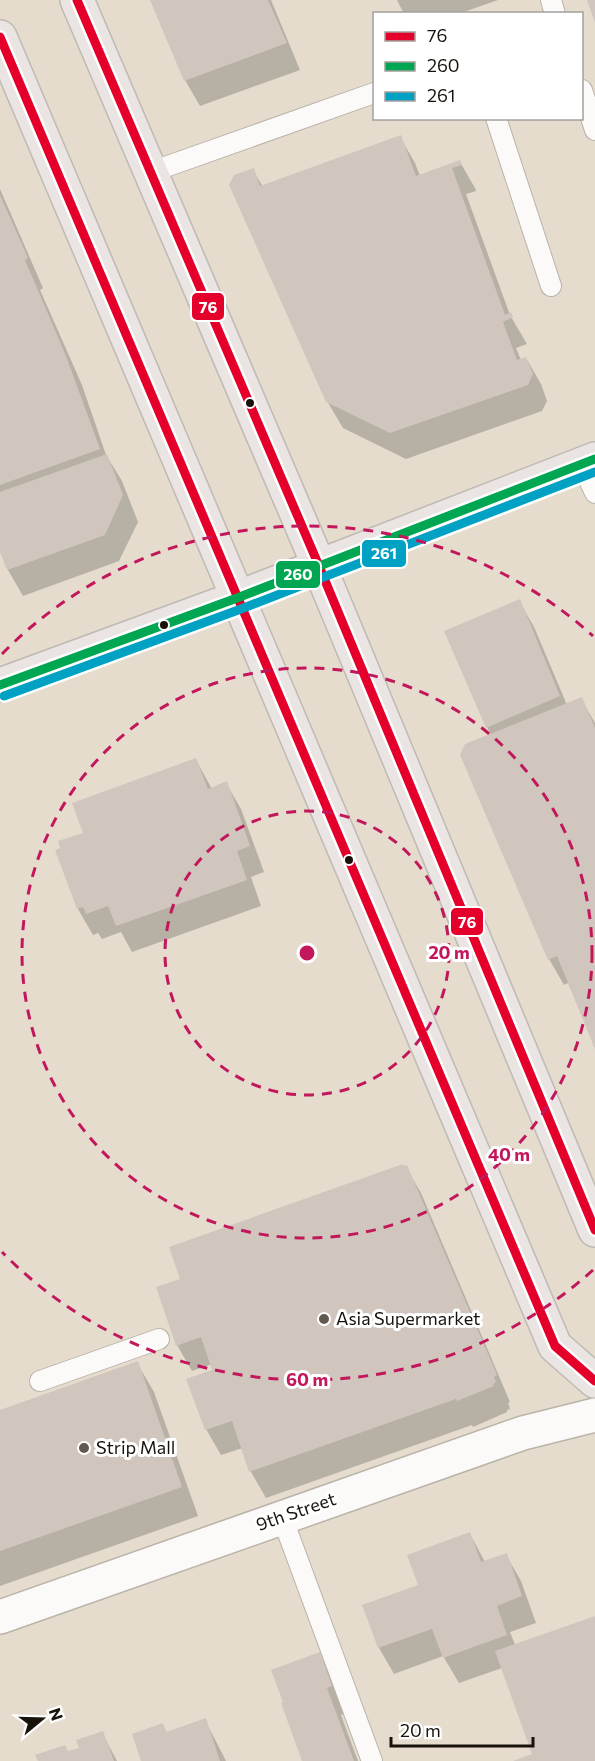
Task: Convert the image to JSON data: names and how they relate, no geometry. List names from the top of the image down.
{
  "streets": {
    "street": ["9th Street"]
  },
  "places": ["Asia Supermarket", "Strip Mall"],
  "lines": ["transit line 76", "transit line 260", "transit line 261"],
  "legend": ["76", "260", "261"],
  "scale_bar": "20 m",
  "north": "right",
  "rings": ["20 m", "40 m", "60 m"]
}
